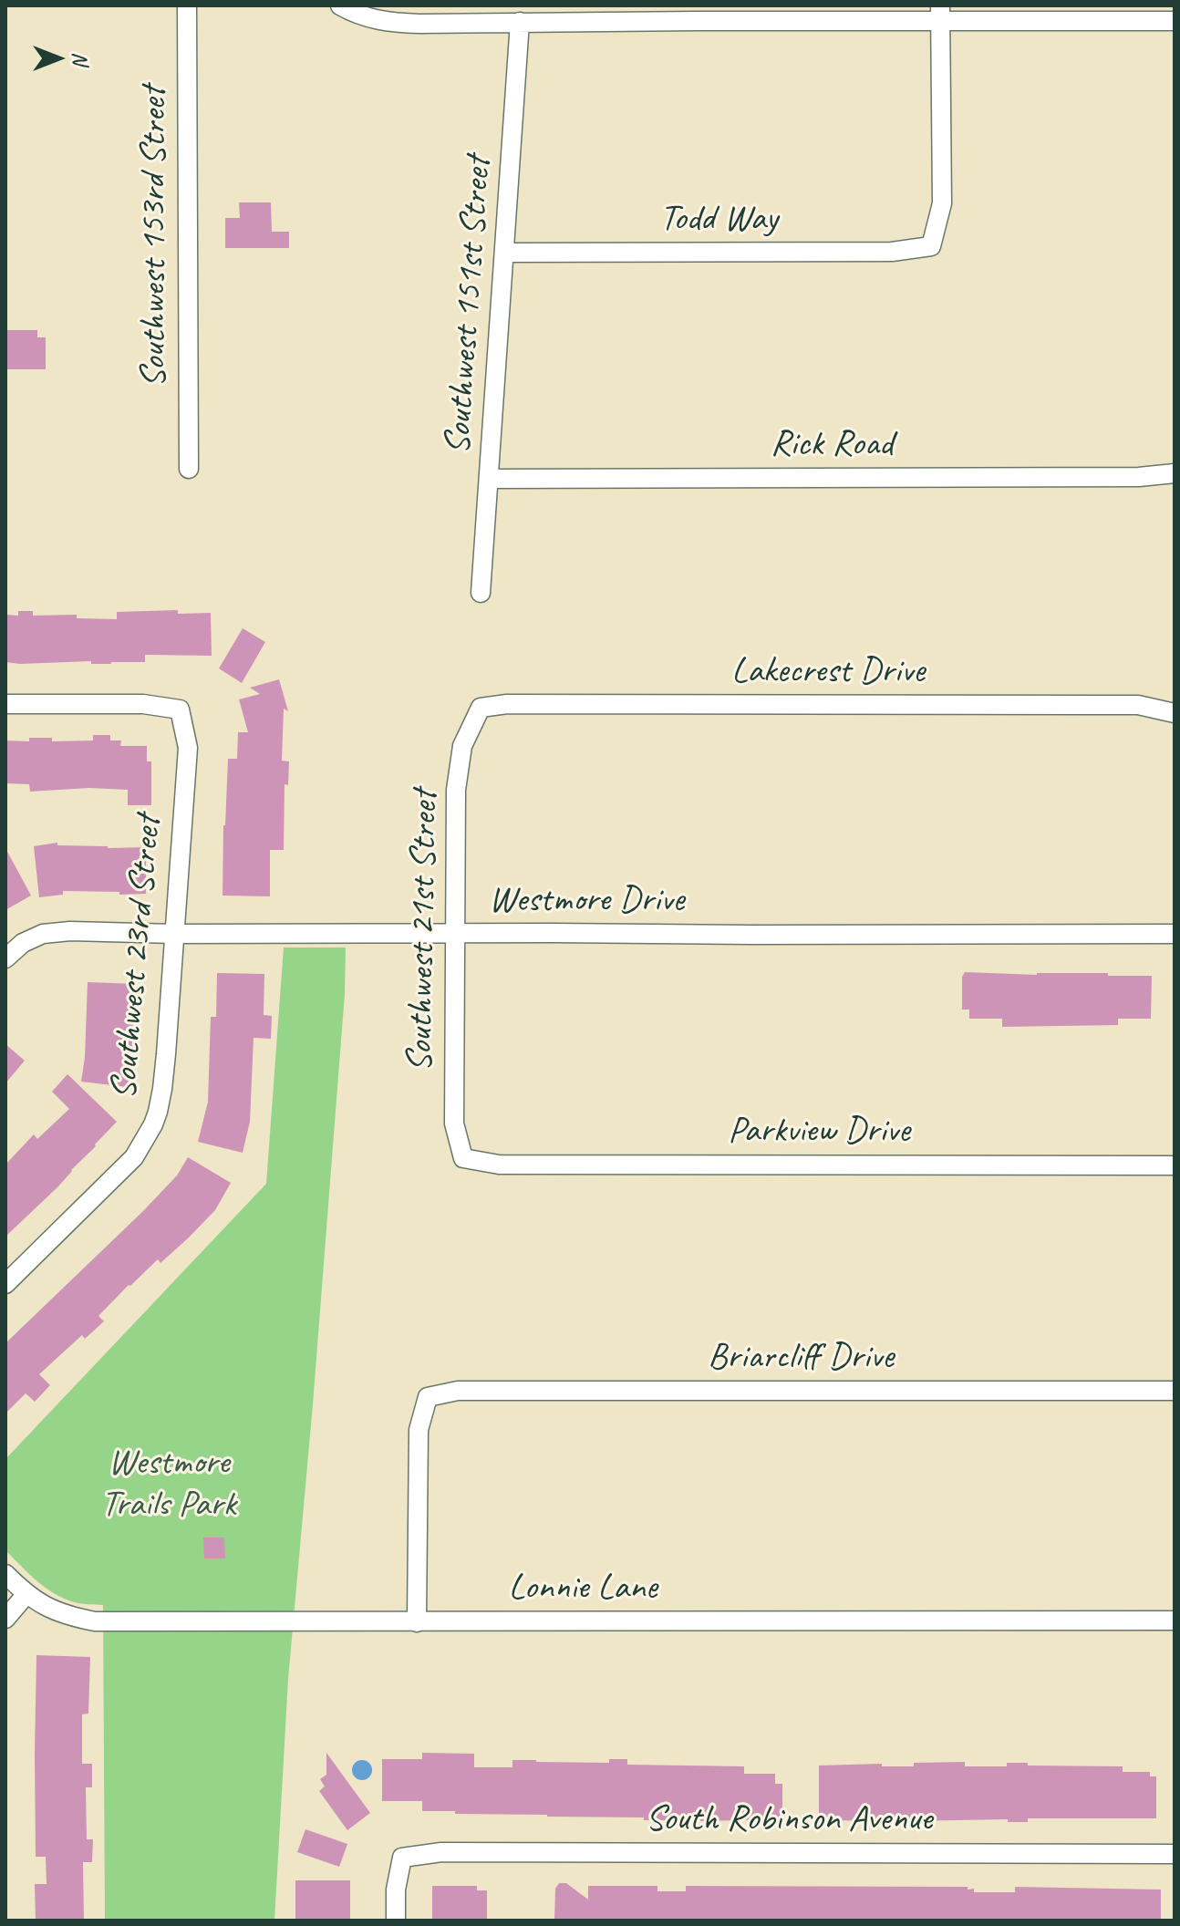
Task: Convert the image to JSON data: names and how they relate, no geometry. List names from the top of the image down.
{
  "streets": {
    "street": [
      "Todd Way",
      "Southwest 153rd Street",
      "Southwest 151st Street",
      "Rick Road",
      "Lakecrest Drive",
      "Westmore Drive",
      "Southwest 21st Street",
      "Southwest 23rd Street",
      "Parkview Drive",
      "Briarcliff Drive",
      "Lonnie Lane",
      "South Robinson Avenue"
    ]
  },
  "crossings": [
    ["Todd Way", "Southwest 151st Street"],
    ["Southwest 151st Street", "Rick Road"],
    ["Lakecrest Drive", "Southwest 21st Street"],
    ["Westmore Drive", "Southwest 21st Street"],
    ["Westmore Drive", "Southwest 23rd Street"],
    ["Southwest 21st Street", "Parkview Drive"],
    ["Briarcliff Drive", "Lonnie Lane"]
  ],
  "parks": ["Westmore Trails Park"],
  "north": "right"
}
